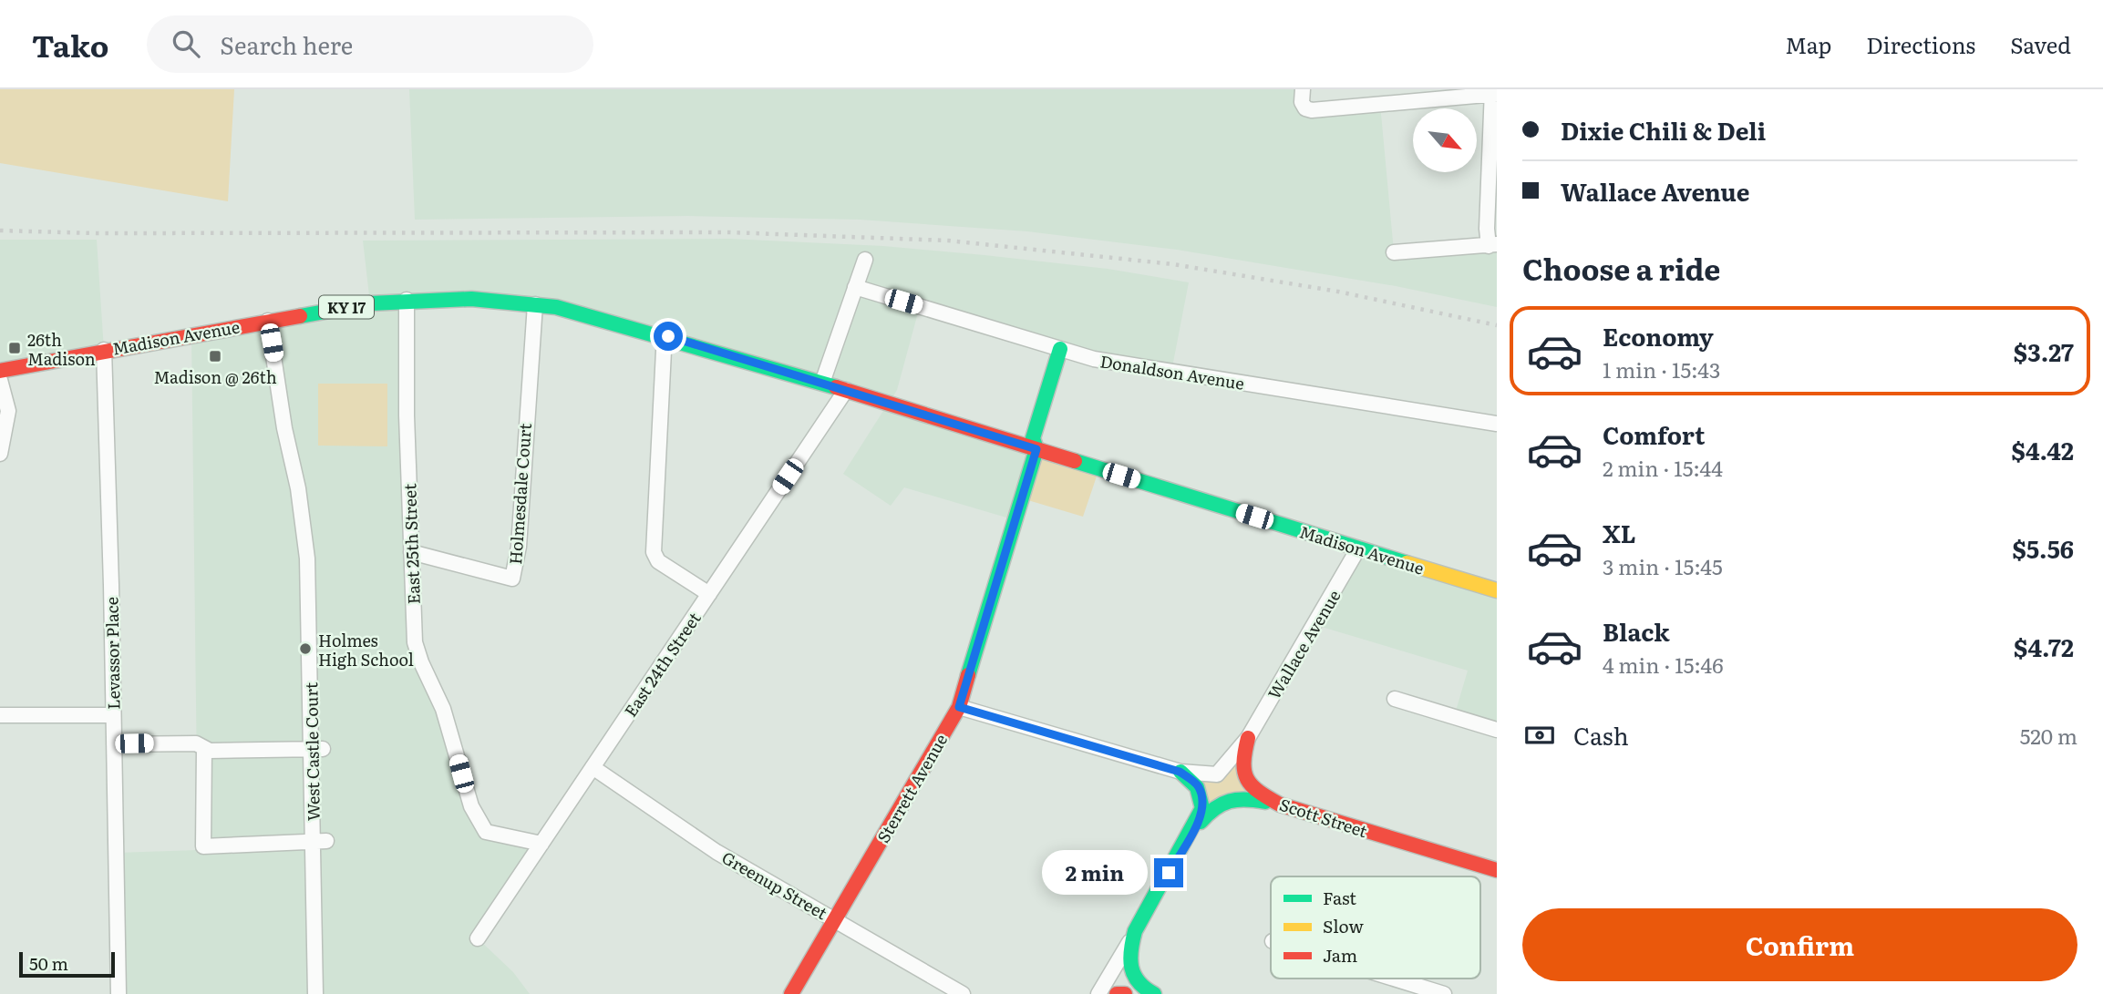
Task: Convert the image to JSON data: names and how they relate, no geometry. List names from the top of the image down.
{
  "streets": {
    "main road": [
      "KY 17",
      "Madison Avenue",
      "Sterrett Avenue",
      "Scott Street"
    ],
    "street": [
      "Donaldson Avenue",
      "Holmesdale Court",
      "East 25th Street",
      "Wallace Avenue",
      "Levassor Place",
      "East 24th Street",
      "West Castle Court",
      "Greenup Street"
    ]
  },
  "crossings": [
    ["Madison Avenue", "Holmesdale Court"],
    ["Madison Avenue", "East 25th Street"],
    ["Madison Avenue", "Wallace Avenue"],
    ["Madison Avenue", "Levassor Place"],
    ["Madison Avenue", "East 24th Street"],
    ["Madison Avenue", "West Castle Court"],
    ["Madison Avenue", "Sterrett Avenue"],
    ["Donaldson Avenue", "Sterrett Avenue"],
    ["Holmesdale Court", "East 25th Street"],
    ["East 25th Street", "East 24th Street"],
    ["Wallace Avenue", "Scott Street"],
    ["East 24th Street", "Greenup Street"],
    ["Sterrett Avenue", "Greenup Street"]
  ],
  "places": {
    "transit": ["26th Madison", "Madison @ 26th"],
    "other": ["Holmes High School"]
  },
  "legend": ["Fast", "Slow", "Jam"],
  "scale_bar": "50 m",
  "north": "bottom right",
  "page": {
    "header": "Tako",
    "search": "Search here",
    "nav": ["Map", "Directions", "Saved"],
    "banner": ["Dixie Chili & Deli", "Wallace Avenue"],
    "heading": "Choose a ride",
    "list": [
      {
        "name": "Economy",
        "note": "1 min · 15:43",
        "value": "$3.27"
      },
      {
        "name": "Comfort",
        "note": "2 min · 15:44",
        "value": "$4.42"
      },
      {
        "name": "XL",
        "note": "3 min · 15:45",
        "value": "$5.56"
      },
      {
        "name": "Black",
        "note": "4 min · 15:46",
        "value": "$4.72"
      }
    ],
    "pay": ["Cash", "520 m"],
    "bubble": "2 min",
    "buttons": "Confirm",
    "scale": "50 m"
  }
}
